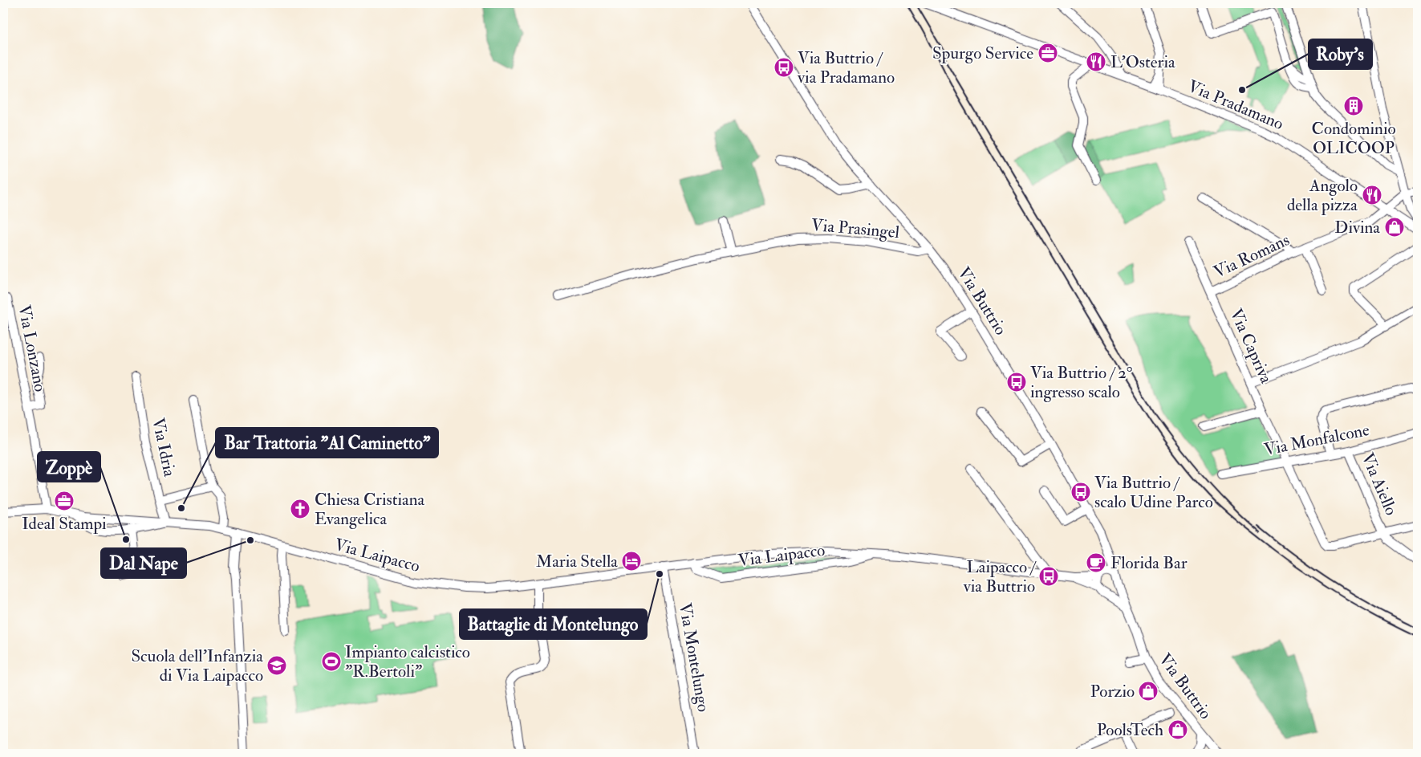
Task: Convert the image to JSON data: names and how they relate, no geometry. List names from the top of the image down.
{
  "streets": {
    "street": [
      "Via Pradamano",
      "Via Prasingel",
      "Via Romans",
      "Via Buttrio",
      "Via Capriva",
      "Via Lonzano",
      "Via Monfalcone",
      "Via Idria",
      "Via Aiello",
      "Via Laipacco",
      "Via Montelungo"
    ]
  },
  "crossings": [
    ["Via Pradamano", "Via Romans"],
    ["Via Prasingel", "Via Buttrio"],
    ["Via Romans", "Via Capriva"],
    ["Via Buttrio", "Via Laipacco"],
    ["Via Capriva", "Via Monfalcone"],
    ["Via Capriva", "Via Aiello"],
    ["Via Lonzano", "Via Laipacco"],
    ["Via Monfalcone", "Via Aiello"],
    ["Via Idria", "Via Laipacco"],
    ["Via Laipacco", "Via Montelungo"]
  ],
  "places": {
    "office": ["Spurgo Service", "Ideal Stampi"],
    "restaurant": ["L'Osteria", "Angolo della pizza"],
    "bus stop": [
      "Via Buttrio / via Pradamano",
      "Via Buttrio / 2° ingresso scalo",
      "Via Buttrio / scalo Udine Parco",
      "Laipacco / via Buttrio"
    ],
    "other": [
      "Roby's",
      "Bar Trattoria \"Al Caminetto\"",
      "Zoppè",
      "Dal Nape",
      "Battaglie di Montelungo"
    ],
    "building": ["Condominio OLICOOP"],
    "shop": ["Divina", "Porzio", "PoolsTech"],
    "church": ["Chiesa Cristiana Evangelica"],
    "hotel": ["Maria Stella"],
    "cafe": ["Florida Bar"],
    "sports": ["Impianto calcistico \"R.Bertoli\""],
    "school or university": ["Scuola dell'Infanzia di Via Laipacco"]
  }
}
